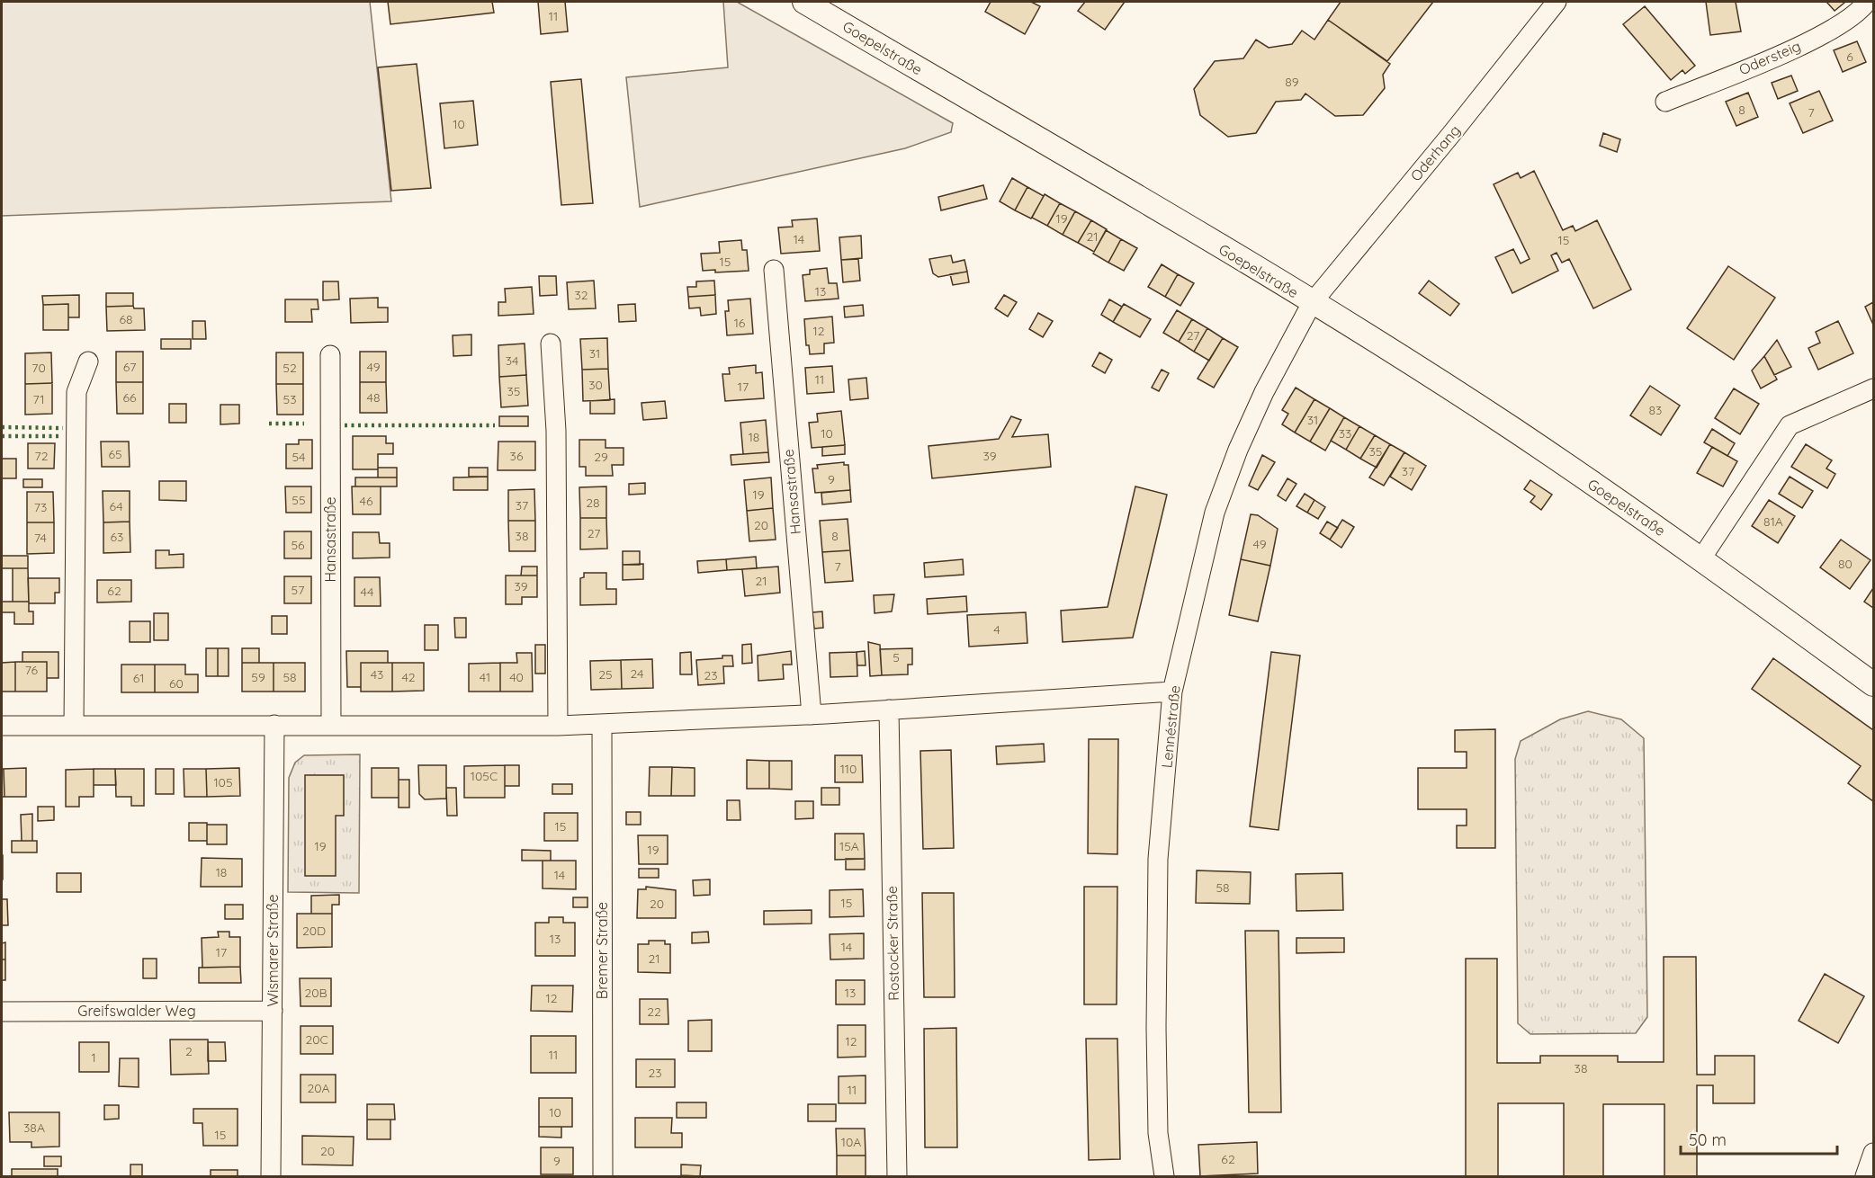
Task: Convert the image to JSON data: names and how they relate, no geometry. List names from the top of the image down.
{
  "streets": {
    "street": [
      "Goepelstraße",
      "Odersteig",
      "Oderhang",
      "Hansastraße",
      "Lennéstraße",
      "Rostocker Straße",
      "Wismarer Straße",
      "Bremer Straße",
      "Greifswalder Weg"
    ]
  },
  "crossings": [
    ["Goepelstraße", "Oderhang"],
    ["Goepelstraße", "Lennéstraße"],
    ["Oderhang", "Lennéstraße"],
    ["Wismarer Straße", "Greifswalder Weg"]
  ],
  "house_numbers": [
    "11",
    "6",
    "89",
    "8",
    "7",
    "10",
    "19",
    "21",
    "14",
    "15",
    "15",
    "13",
    "32",
    "68",
    "16",
    "12",
    "27",
    "31",
    "34",
    "67",
    "49",
    "70",
    "52",
    "11",
    "30",
    "17",
    "35",
    "66",
    "48",
    "71",
    "53",
    "83",
    "31",
    "10",
    "33",
    "18",
    "35",
    "65",
    "72",
    "36",
    "39",
    "54",
    "29",
    "37",
    "9",
    "19",
    "55",
    "46",
    "28",
    "37",
    "64",
    "73",
    "81A",
    "20",
    "27",
    "38",
    "8",
    "63",
    "74",
    "49",
    "56",
    "80",
    "7",
    "21",
    "39",
    "57",
    "62",
    "44",
    "4",
    "5",
    "76",
    "24",
    "43",
    "25",
    "23",
    "59",
    "58",
    "42",
    "41",
    "40",
    "61",
    "60",
    "110",
    "105C",
    "105",
    "15",
    "19",
    "15A",
    "19",
    "18",
    "14",
    "58",
    "15",
    "20",
    "20D",
    "13",
    "14",
    "17",
    "21",
    "20B",
    "13",
    "12",
    "22",
    "20C",
    "12",
    "2",
    "11",
    "1",
    "38",
    "23",
    "20A",
    "11",
    "10",
    "38A",
    "15",
    "10A",
    "20",
    "62",
    "9"
  ],
  "scale_bar": "50 m"
}
